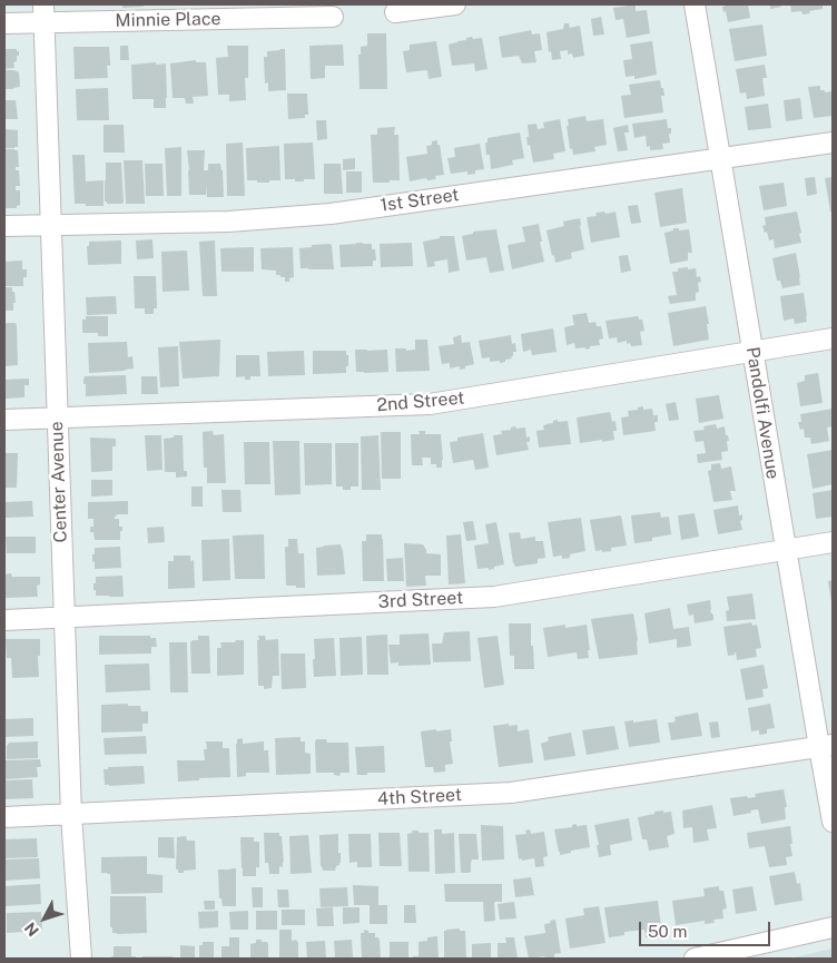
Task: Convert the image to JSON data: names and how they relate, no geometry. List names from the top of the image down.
{
  "streets": {
    "street": [
      "Minnie Place",
      "1st Street",
      "2nd Street",
      "Pandolfi Avenue",
      "Center Avenue",
      "3rd Street",
      "4th Street"
    ]
  },
  "crossings": [
    ["Minnie Place", "Center Avenue"],
    ["1st Street", "Pandolfi Avenue"],
    ["1st Street", "Center Avenue"],
    ["2nd Street", "Pandolfi Avenue"],
    ["2nd Street", "Center Avenue"],
    ["Pandolfi Avenue", "3rd Street"],
    ["Pandolfi Avenue", "4th Street"],
    ["Center Avenue", "3rd Street"],
    ["Center Avenue", "4th Street"]
  ],
  "scale_bar": "50 m",
  "north": "bottom left"
}
